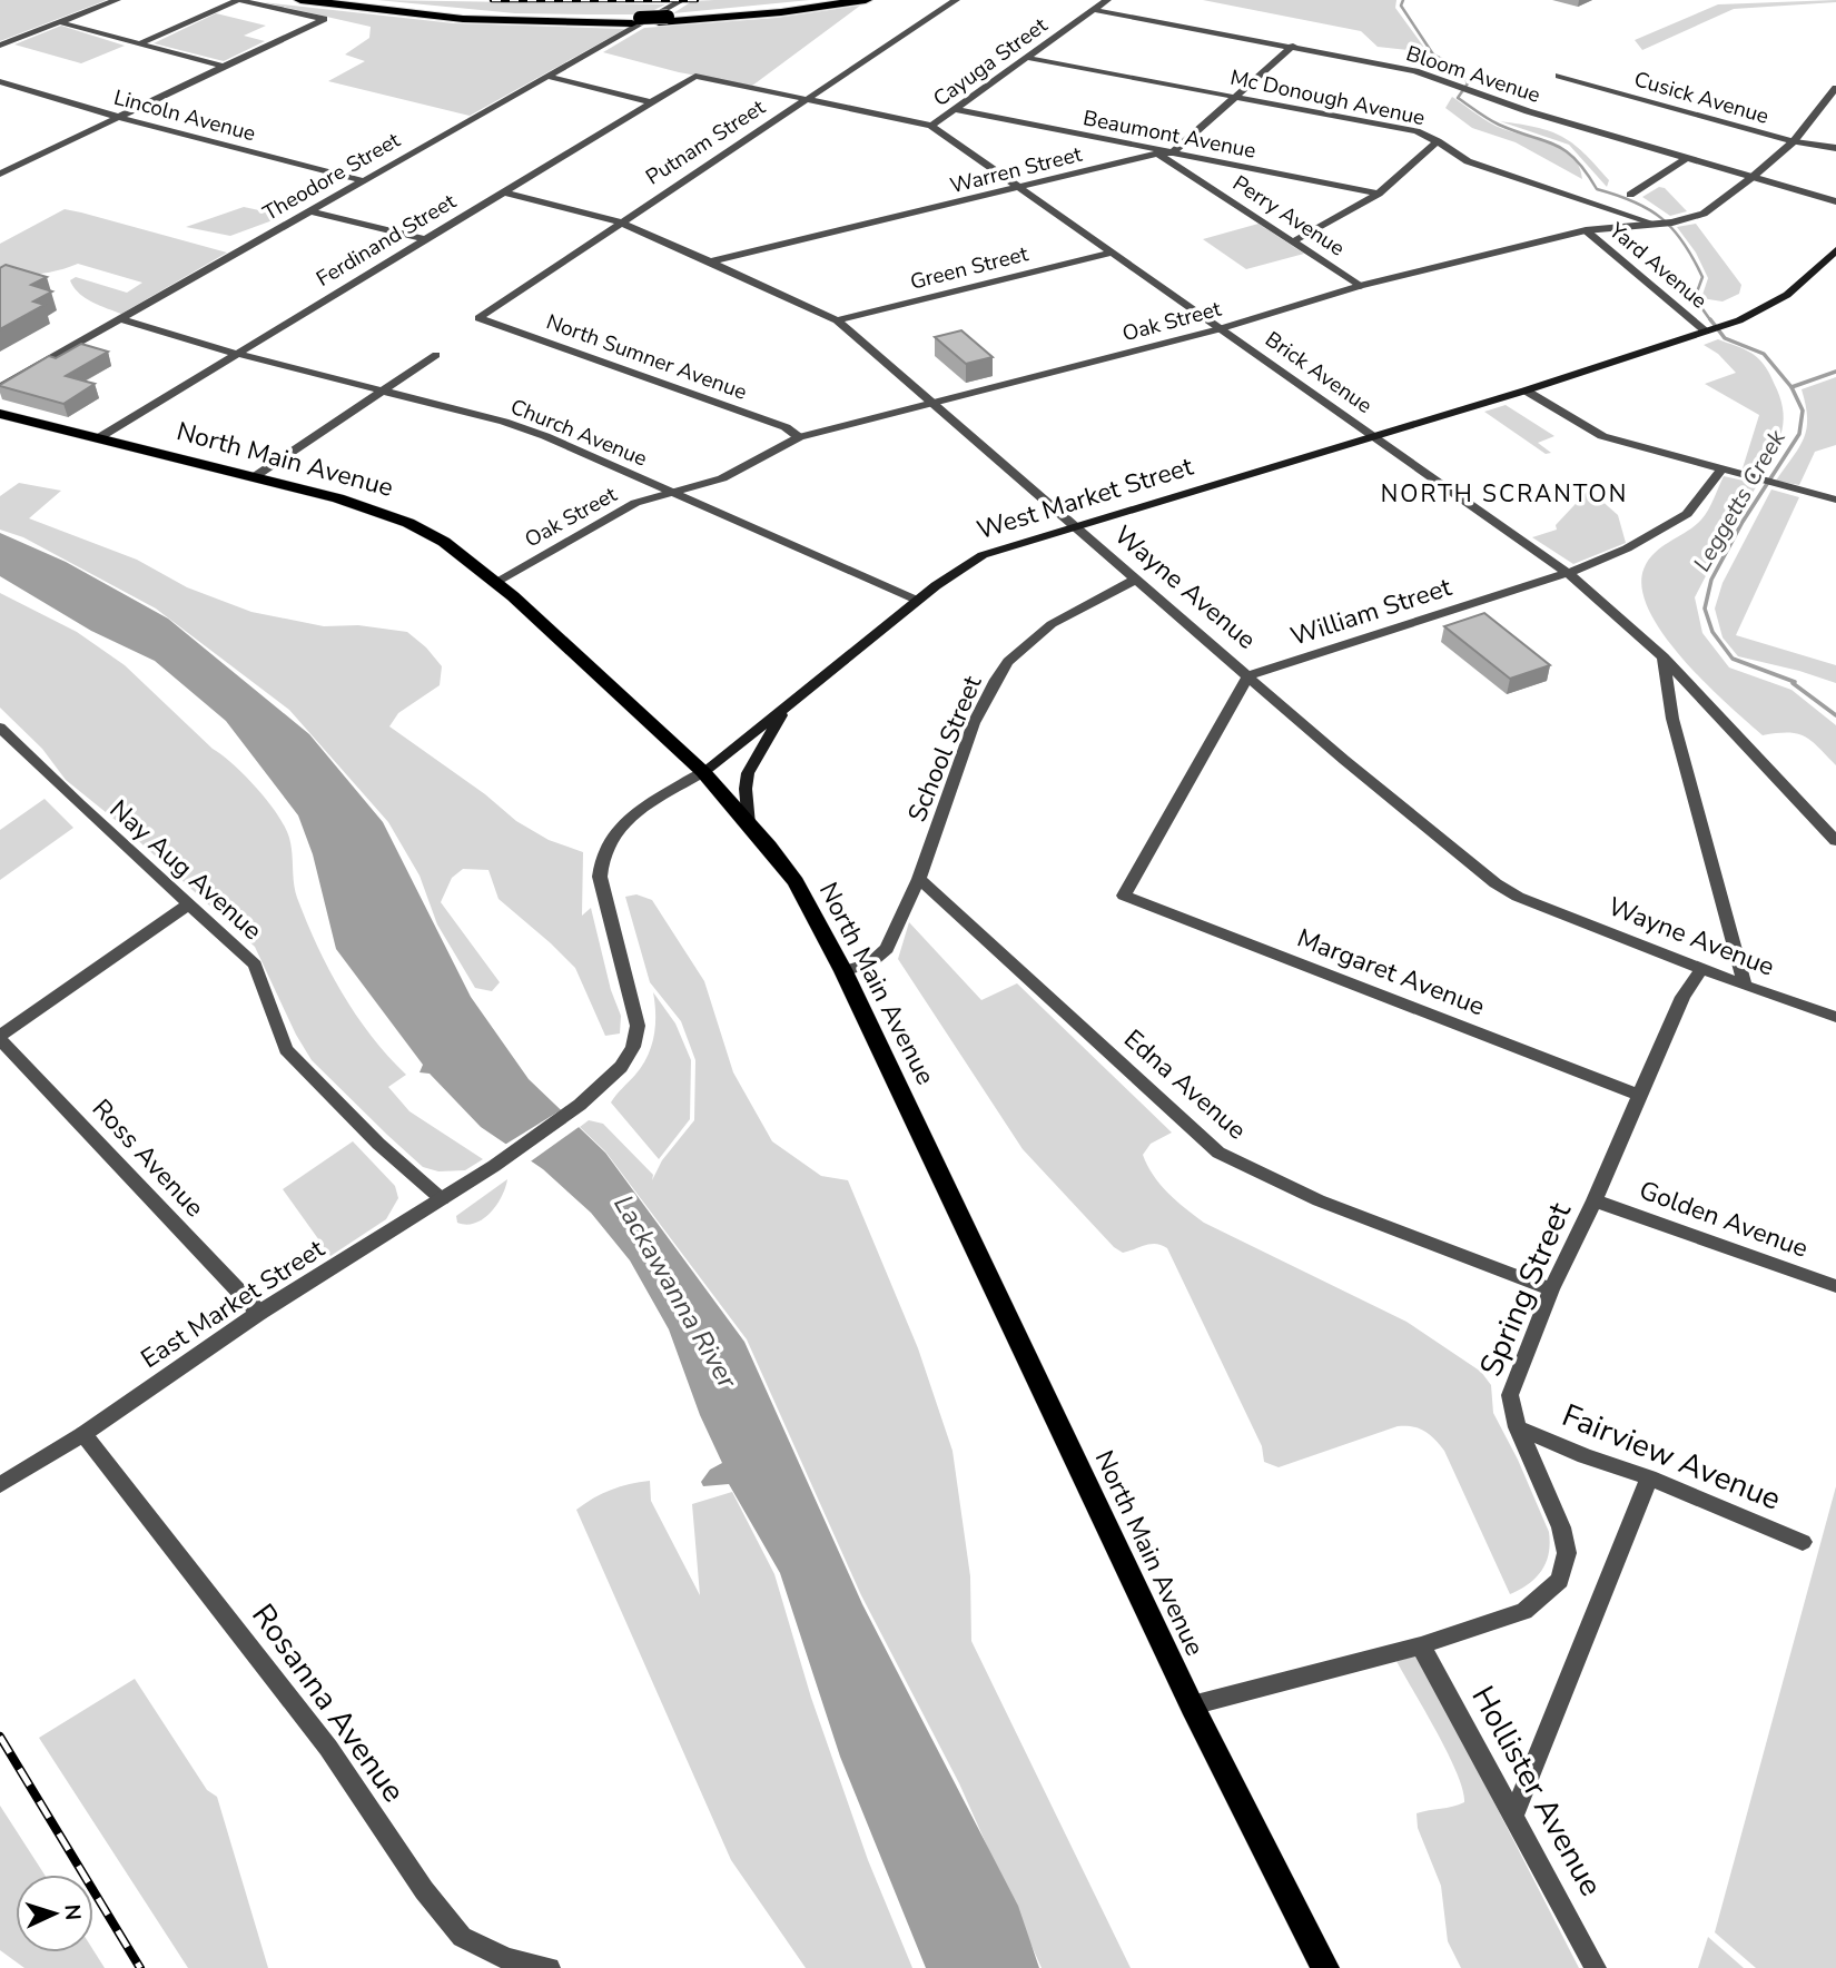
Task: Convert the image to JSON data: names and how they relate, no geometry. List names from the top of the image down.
{
  "streets": {
    "main road": ["North Main Avenue", "West Market Street"],
    "street": [
      "Cayuga Street",
      "Bloom Avenue",
      "Mc Donough Avenue",
      "Cusick Avenue",
      "Lincoln Avenue",
      "Beaumont Avenue",
      "Putnam Street",
      "Warren Street",
      "Theodore Street",
      "Perry Avenue",
      "Ferdinand Street",
      "Yard Avenue",
      "Green Street",
      "Oak Street",
      "North Sumner Avenue",
      "Brick Avenue",
      "Church Avenue",
      "Wayne Avenue",
      "William Street",
      "School Street",
      "Nay Aug Avenue",
      "Margaret Avenue",
      "Edna Avenue",
      "Ross Avenue",
      "Golden Avenue",
      "Spring Street",
      "East Market Street",
      "Fairview Avenue",
      "Rosanna Avenue",
      "Hollister Avenue"
    ]
  },
  "crossings": [
    ["Cayuga Street", "Bloom Avenue"],
    ["Cayuga Street", "Mc Donough Avenue"],
    ["Cayuga Street", "Beaumont Avenue"],
    ["Cayuga Street", "Brick Avenue"],
    ["Bloom Avenue", "Oak Street"],
    ["Mc Donough Avenue", "Oak Street"],
    ["Cusick Avenue", "Oak Street"],
    ["Lincoln Avenue", "Theodore Street"],
    ["Beaumont Avenue", "Warren Street"],
    ["Putnam Street", "North Sumner Avenue"],
    ["Putnam Street", "Brick Avenue"],
    ["Putnam Street", "Wayne Avenue"],
    ["Warren Street", "Perry Avenue"],
    ["Warren Street", "Brick Avenue"],
    ["Warren Street", "Wayne Avenue"],
    ["Theodore Street", "Church Avenue"],
    ["Perry Avenue", "Oak Street"],
    ["Ferdinand Street", "Brick Avenue"],
    ["Ferdinand Street", "Church Avenue"],
    ["Ferdinand Street", "North Main Avenue"],
    ["Ferdinand Street", "Wayne Avenue"],
    ["Yard Avenue", "Oak Street"],
    ["Yard Avenue", "West Market Street"],
    ["Green Street", "Brick Avenue"],
    ["Green Street", "Wayne Avenue"],
    ["Oak Street", "North Sumner Avenue"],
    ["Oak Street", "Brick Avenue"],
    ["Oak Street", "Church Avenue"],
    ["Oak Street", "North Main Avenue"],
    ["Oak Street", "Wayne Avenue"],
    ["Brick Avenue", "West Market Street"],
    ["Brick Avenue", "William Street"],
    ["Church Avenue", "West Market Street"],
    ["North Main Avenue", "West Market Street"],
    ["North Main Avenue", "School Street"],
    ["North Main Avenue", "Spring Street"],
    ["West Market Street", "Wayne Avenue"],
    ["West Market Street", "East Market Street"],
    ["Wayne Avenue", "William Street"],
    ["Wayne Avenue", "School Street"],
    ["Wayne Avenue", "Margaret Avenue"],
    ["Wayne Avenue", "Spring Street"],
    ["William Street", "Margaret Avenue"],
    ["School Street", "Edna Avenue"],
    ["Nay Aug Avenue", "East Market Street"],
    ["Margaret Avenue", "Spring Street"],
    ["Edna Avenue", "Spring Street"],
    ["Ross Avenue", "East Market Street"],
    ["Golden Avenue", "Spring Street"],
    ["Spring Street", "Fairview Avenue"],
    ["Spring Street", "Hollister Avenue"],
    ["East Market Street", "Rosanna Avenue"]
  ],
  "districts": ["NORTH SCRANTON"],
  "water": ["Leggetts Creek", "Lackawanna River"],
  "north": "right"
}
